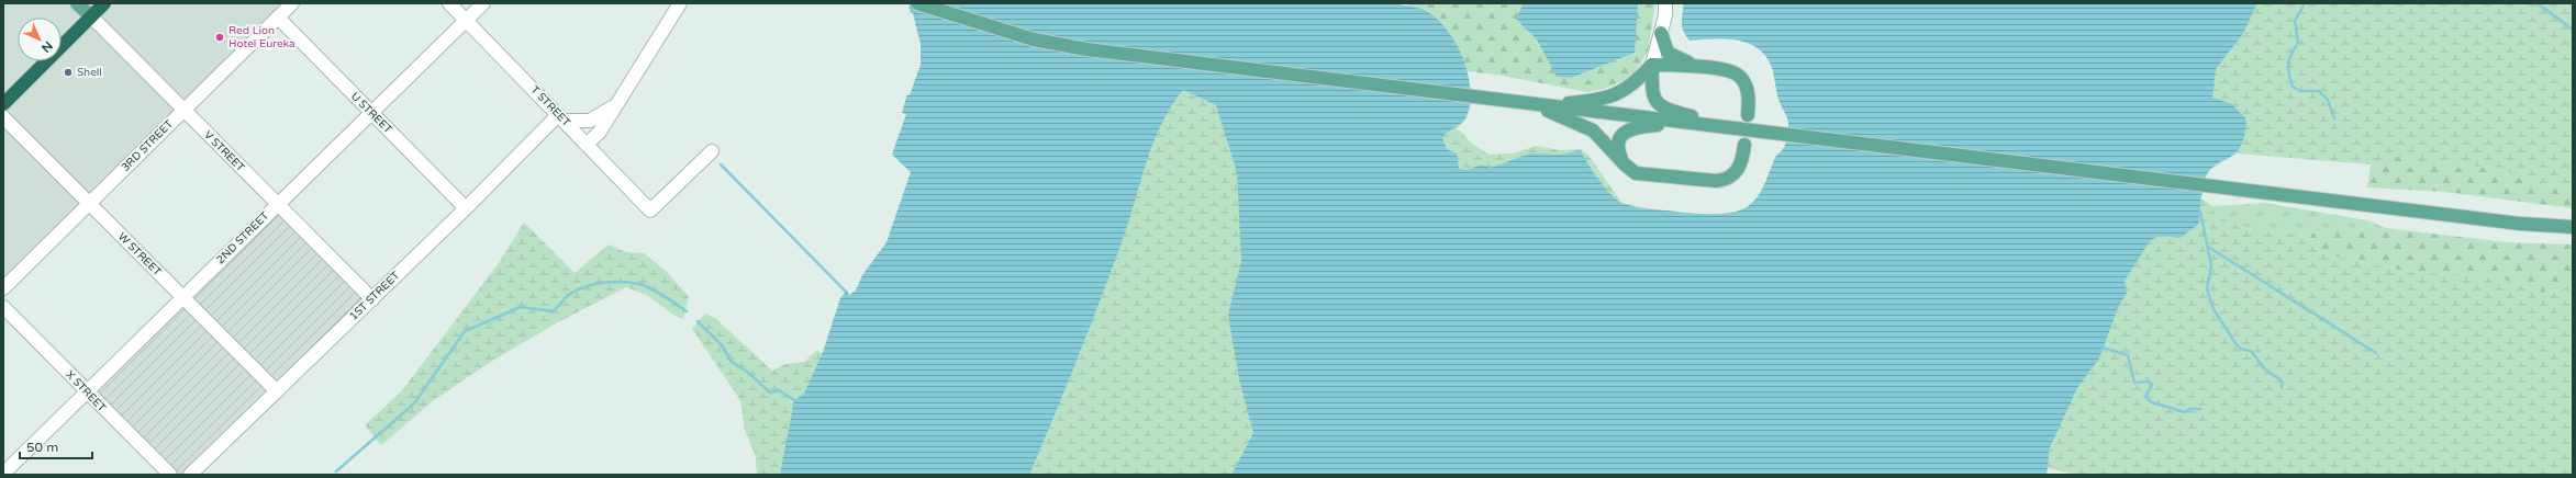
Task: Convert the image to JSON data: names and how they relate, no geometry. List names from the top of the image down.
{
  "streets": {
    "main road": ["V STREET"],
    "street": [
      "T STREET",
      "U STREET",
      "3RD STREET",
      "2ND STREET",
      "W STREET",
      "1ST STREET",
      "X STREET"
    ]
  },
  "crossings": [
    ["T STREET", "2ND STREET"],
    ["T STREET", "1ST STREET"],
    ["U STREET", "3RD STREET"],
    ["U STREET", "2ND STREET"],
    ["U STREET", "1ST STREET"],
    ["3RD STREET", "V STREET"],
    ["3RD STREET", "W STREET"],
    ["V STREET", "2ND STREET"],
    ["V STREET", "1ST STREET"],
    ["2ND STREET", "W STREET"],
    ["2ND STREET", "X STREET"],
    ["W STREET", "1ST STREET"]
  ],
  "places": ["Red Lion Hotel Eureka", "Shell"],
  "scale_bar": "50 m",
  "north": "bottom right"
}
